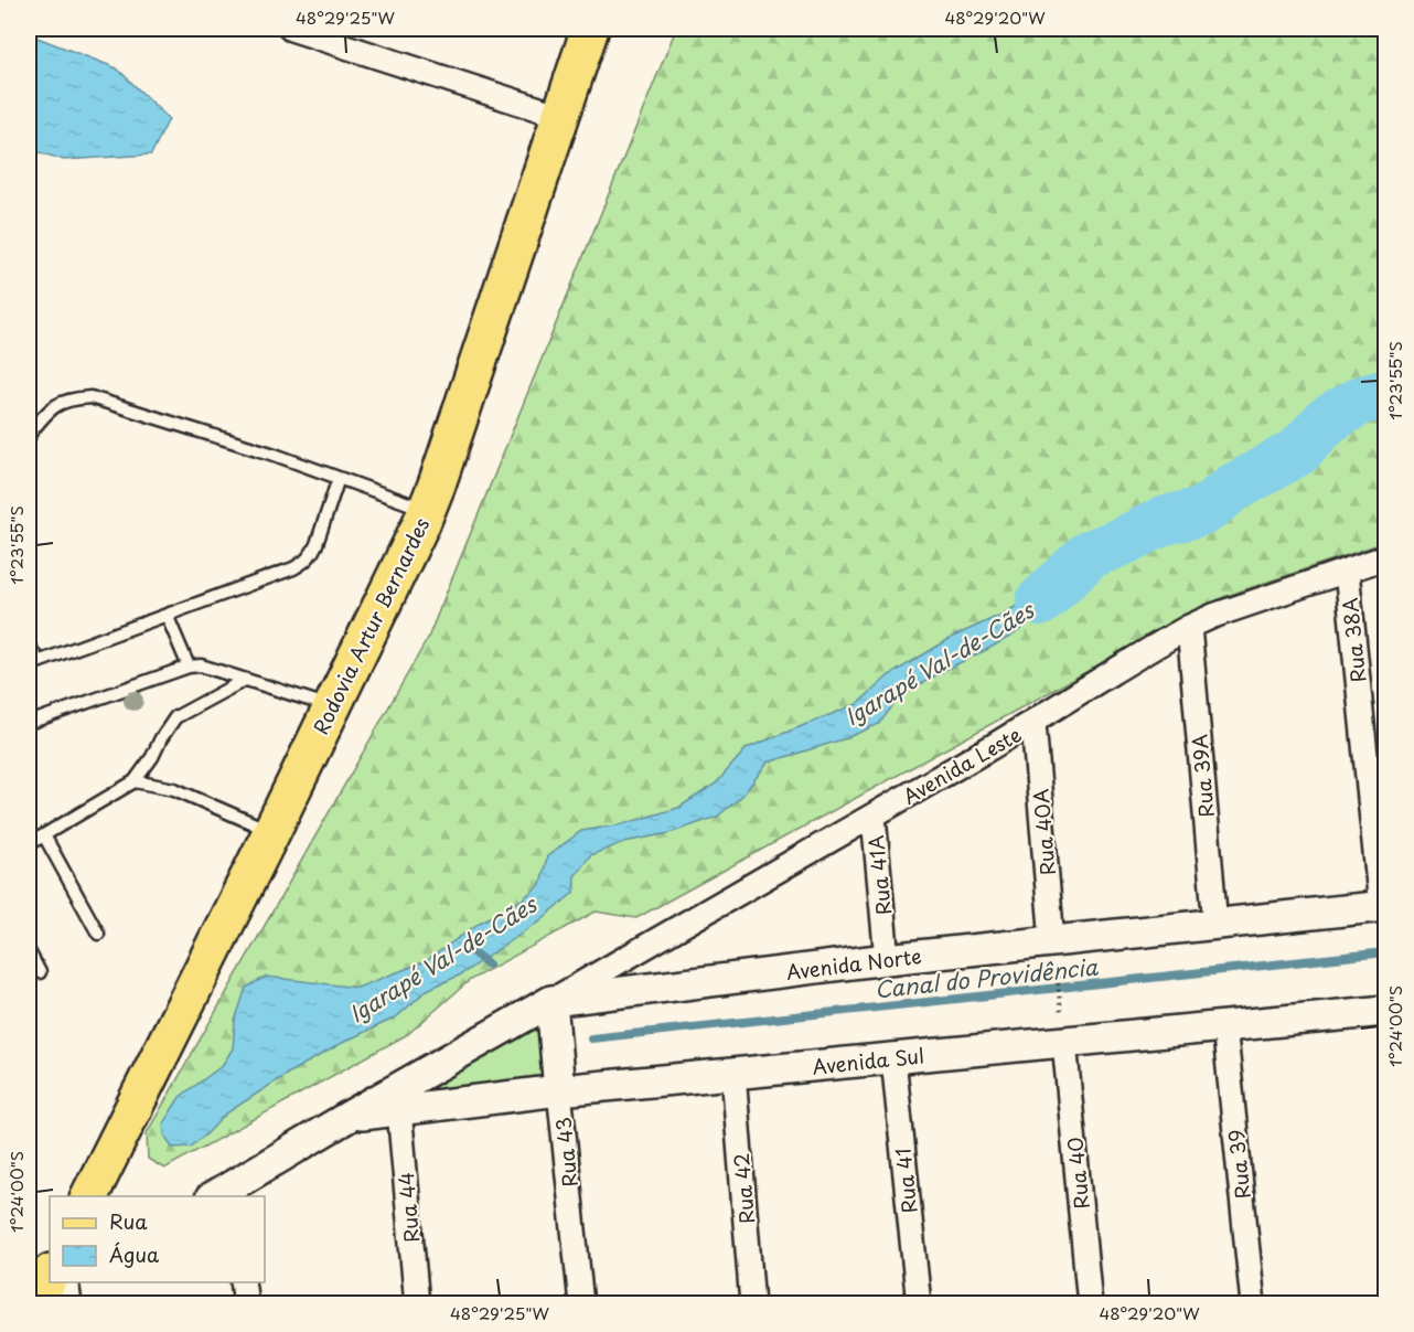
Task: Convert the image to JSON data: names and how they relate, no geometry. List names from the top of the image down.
{
  "streets": {
    "main road": ["Rodovia Artur Bernardes"],
    "street": [
      "Rua 38A",
      "Avenida Leste",
      "Rua 39A",
      "Rua 40A",
      "Rua 41A",
      "Avenida Norte",
      "Avenida Sul",
      "Rua 43",
      "Rua 39",
      "Rua 40",
      "Rua 41",
      "Rua 42",
      "Rua 44"
    ]
  },
  "crossings": [
    ["Rua 38A", "Avenida Leste"],
    ["Rua 38A", "Avenida Norte"],
    ["Avenida Leste", "Rua 39A"],
    ["Avenida Leste", "Rua 40A"],
    ["Avenida Leste", "Rua 41A"],
    ["Avenida Leste", "Avenida Norte"],
    ["Avenida Leste", "Rua 43"],
    ["Rua 39A", "Avenida Norte"],
    ["Rua 40A", "Avenida Norte"],
    ["Rua 41A", "Avenida Norte"],
    ["Avenida Norte", "Avenida Sul"],
    ["Avenida Norte", "Rua 43"],
    ["Avenida Sul", "Rua 43"],
    ["Avenida Sul", "Rua 39"],
    ["Avenida Sul", "Rua 40"],
    ["Avenida Sul", "Rua 41"],
    ["Avenida Sul", "Rua 42"],
    ["Avenida Sul", "Rua 44"]
  ],
  "water": ["Igarapé Val-de-Cães", "Canal do Providência"],
  "legend": ["Rua", "Água"],
  "coordinates": [
    "48°29'25\"W",
    "48°29'20\"W",
    "1°23'55\"S",
    "1°24'00\"S"
  ]
}
